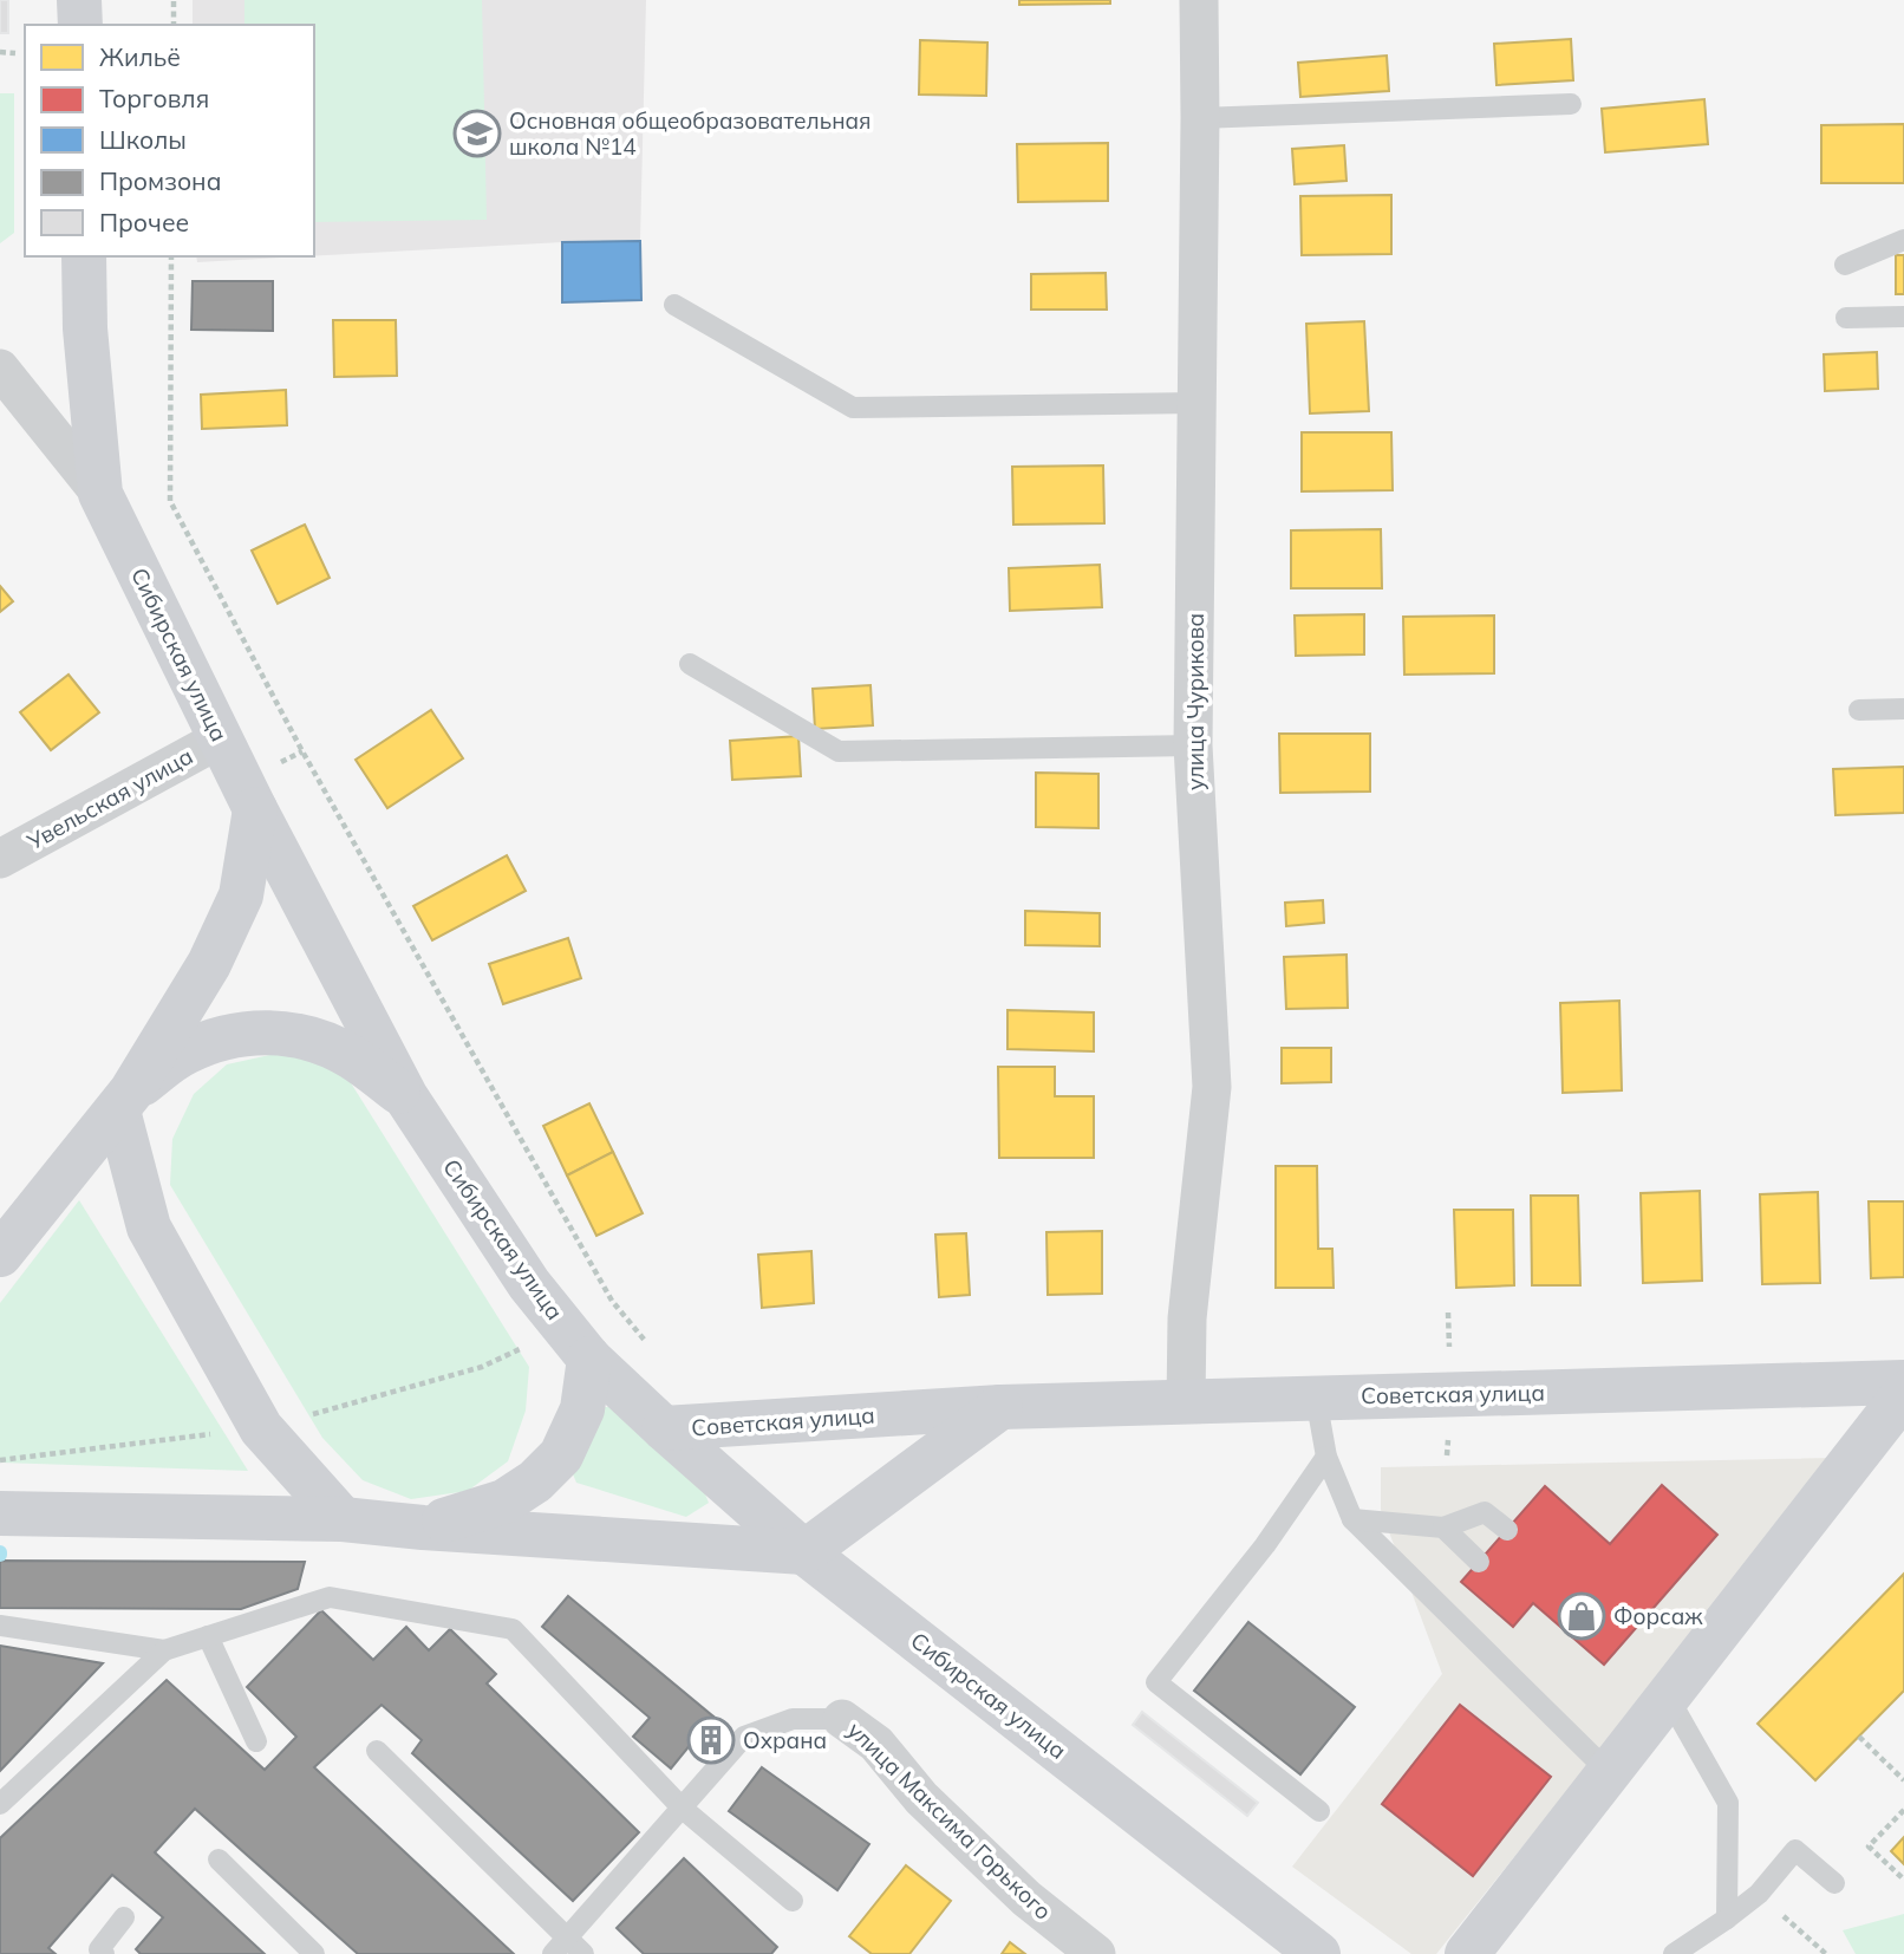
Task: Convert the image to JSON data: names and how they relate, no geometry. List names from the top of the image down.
{
  "streets": {
    "street": [
      "Сибирская улица",
      "улица Чурикова",
      "Увельская улица",
      "Советская улица",
      "улица Максима Горького"
    ]
  },
  "crossings": [
    ["Сибирская улица", "Увельская улица"],
    ["Сибирская улица", "Советская улица"],
    ["улица Чурикова", "Советская улица"]
  ],
  "places": {
    "school or university": ["Основная общеобразовательная школа №14"],
    "shop": ["Форсаж"],
    "building": ["Охрана"]
  },
  "legend": [
    "Жильё",
    "Торговля",
    "Школы",
    "Промзона",
    "Прочее"
  ]
}
